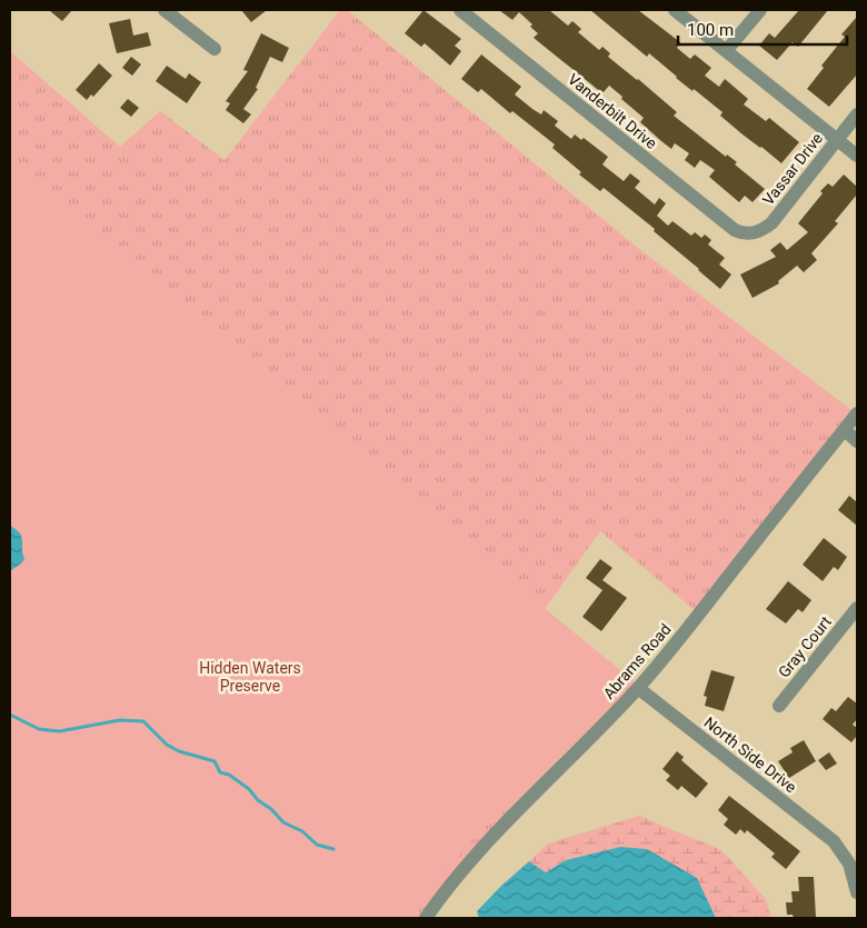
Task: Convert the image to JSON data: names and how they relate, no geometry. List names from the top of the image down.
{
  "streets": {
    "street": [
      "Vanderbilt Drive",
      "Vassar Drive",
      "Gray Court",
      "Abrams Road",
      "North Side Drive"
    ]
  },
  "crossings": [
    ["Vanderbilt Drive", "Vassar Drive"],
    ["Abrams Road", "North Side Drive"]
  ],
  "parks": ["Hidden Waters Preserve"],
  "scale_bar": "100 m"
}
